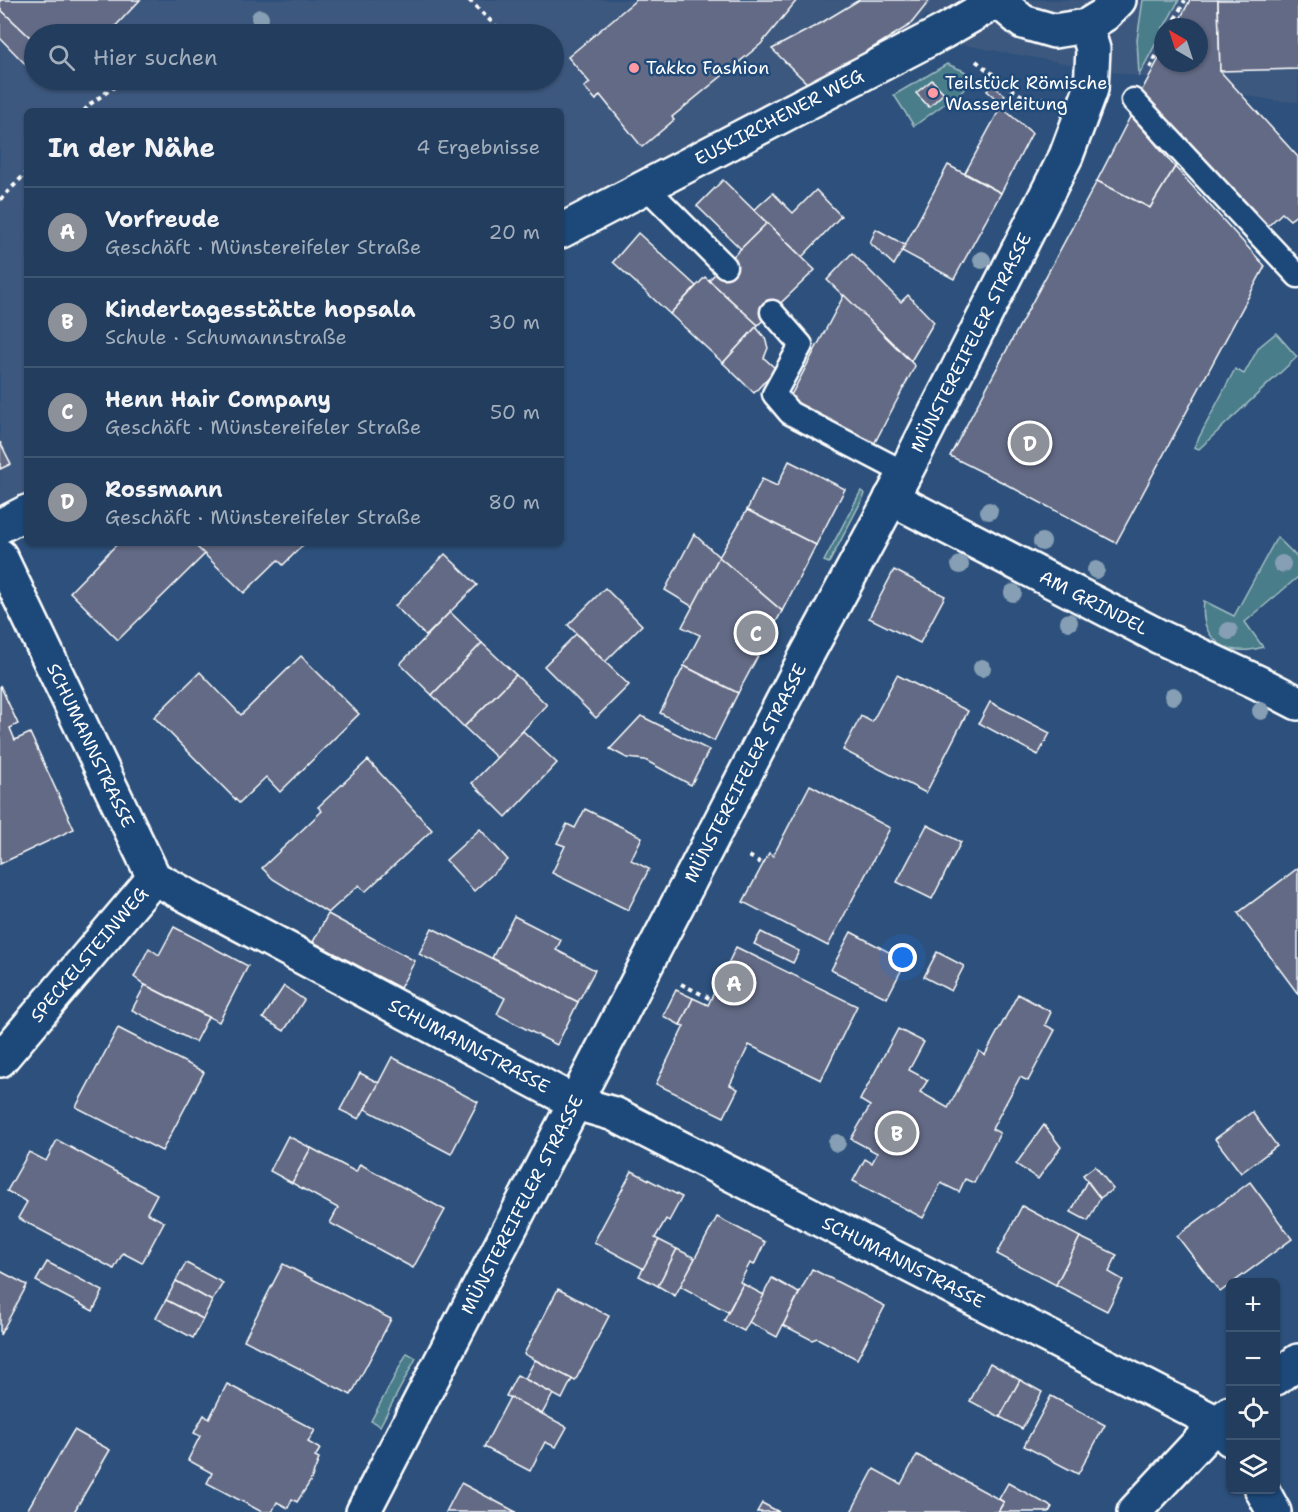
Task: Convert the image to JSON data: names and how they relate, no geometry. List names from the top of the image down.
{
  "streets": {
    "street": [
      "EUSKIRCHENER WEG",
      "MÜNSTEREIFELER STRASSE",
      "AM GRINDEL",
      "SCHUMANNSTRASSE",
      "SPECKELSTEINWEG"
    ]
  },
  "crossings": [
    ["MÜNSTEREIFELER STRASSE", "AM GRINDEL"],
    ["MÜNSTEREIFELER STRASSE", "SCHUMANNSTRASSE"],
    ["SCHUMANNSTRASSE", "SPECKELSTEINWEG"]
  ],
  "places": ["Takko Fashion", "Teilstück Römische Wasserleitung"],
  "north": "top left",
  "page": {
    "search": "Hier suchen",
    "heading": ["In der Nähe", "4 Ergebnisse"],
    "list": [
      {
        "mark": "A",
        "name": "Vorfreude",
        "note": "Geschäft · Münstereifeler Straße",
        "value": "20 m"
      },
      {
        "mark": "B",
        "name": "Kindertagesstätte hopsala",
        "note": "Schule · Schumannstraße",
        "value": "30 m"
      },
      {
        "mark": "C",
        "name": "Henn Hair Company",
        "note": "Geschäft · Münstereifeler Straße",
        "value": "50 m"
      },
      {
        "mark": "D",
        "name": "Rossmann",
        "note": "Geschäft · Münstereifeler Straße",
        "value": "80 m"
      }
    ],
    "pins": [
      "D",
      "C",
      "A",
      "B"
    ],
    "map_buttons": ["+", "−"]
  }
}
